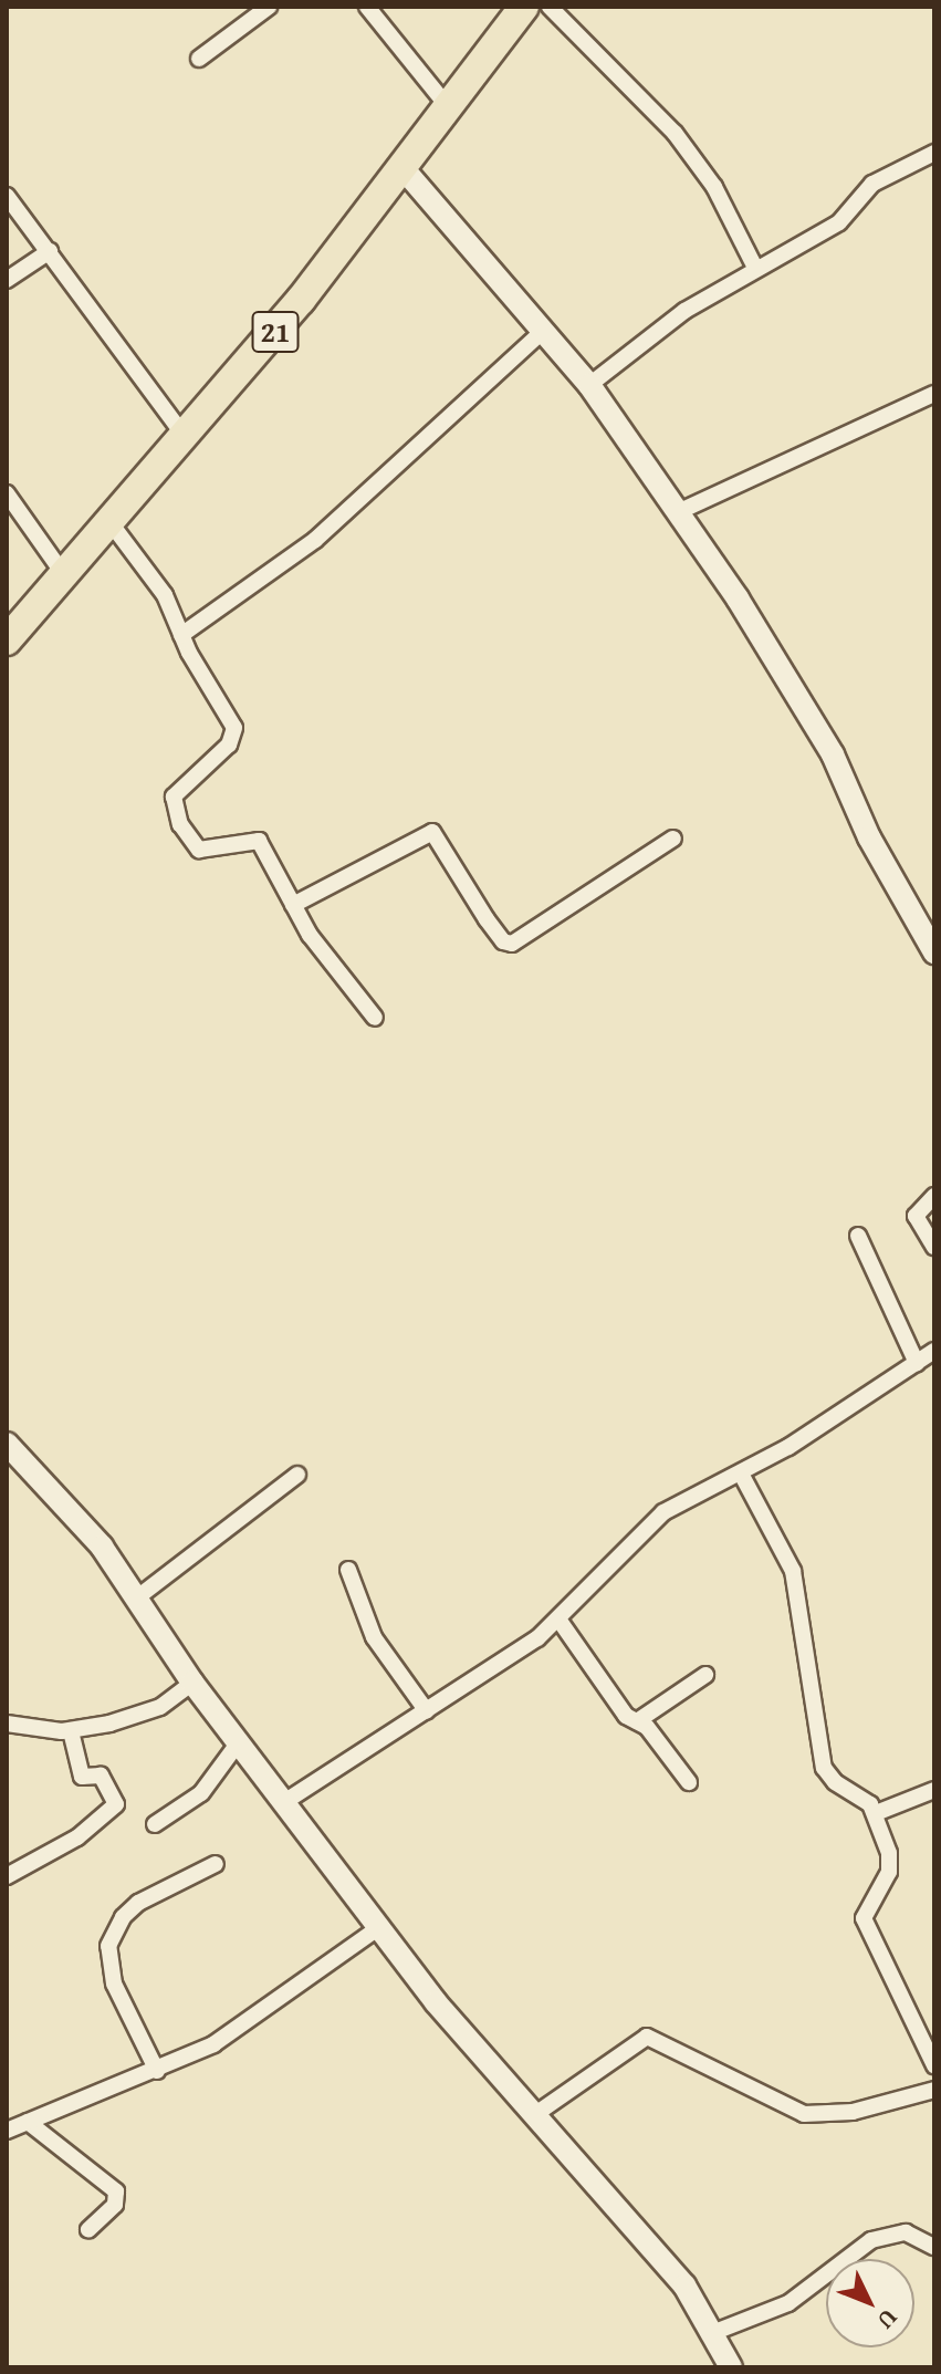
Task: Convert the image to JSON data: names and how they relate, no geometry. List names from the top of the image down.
{
  "streets": {
    "highway": ["21"]
  },
  "north": "bottom right"
}
